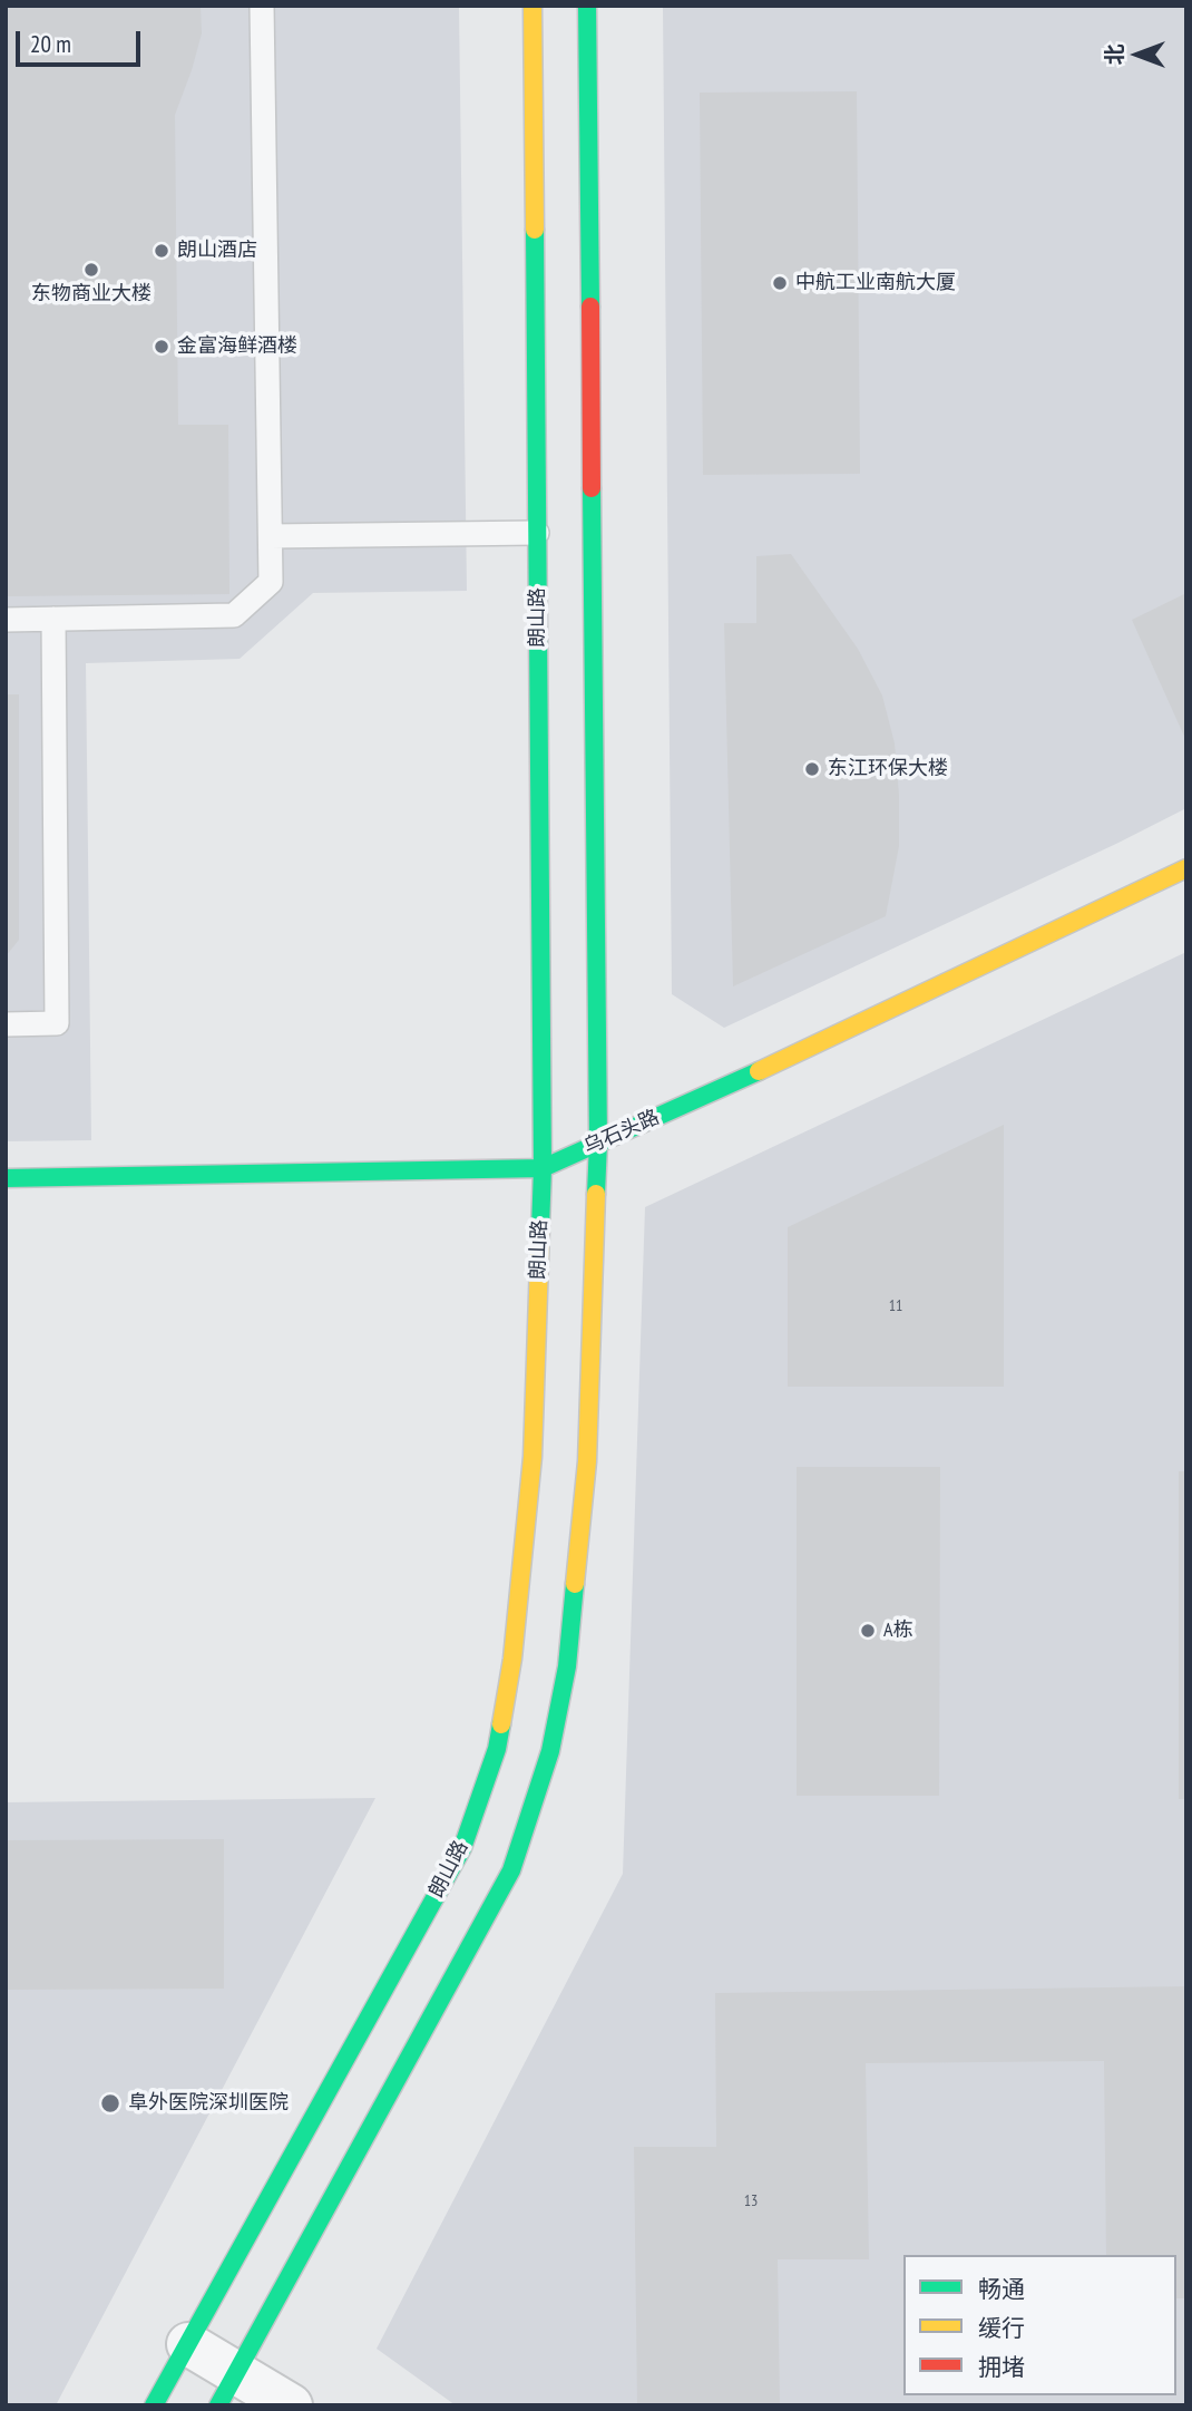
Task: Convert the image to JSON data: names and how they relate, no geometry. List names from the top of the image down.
{
  "streets": {
    "main road": ["朗山路", "乌石头路"]
  },
  "crossings": [
    ["朗山路", "乌石头路"]
  ],
  "places": [
    "朗山酒店",
    "东物商业大楼",
    "中航工业南航大厦",
    "金富海鲜酒楼",
    "东江环保大楼",
    "A栋",
    "阜外医院深圳医院"
  ],
  "house_numbers": ["11", "13"],
  "legend": ["畅通", "缓行", "拥堵"],
  "scale_bar": "20 m",
  "north": "left"
}
